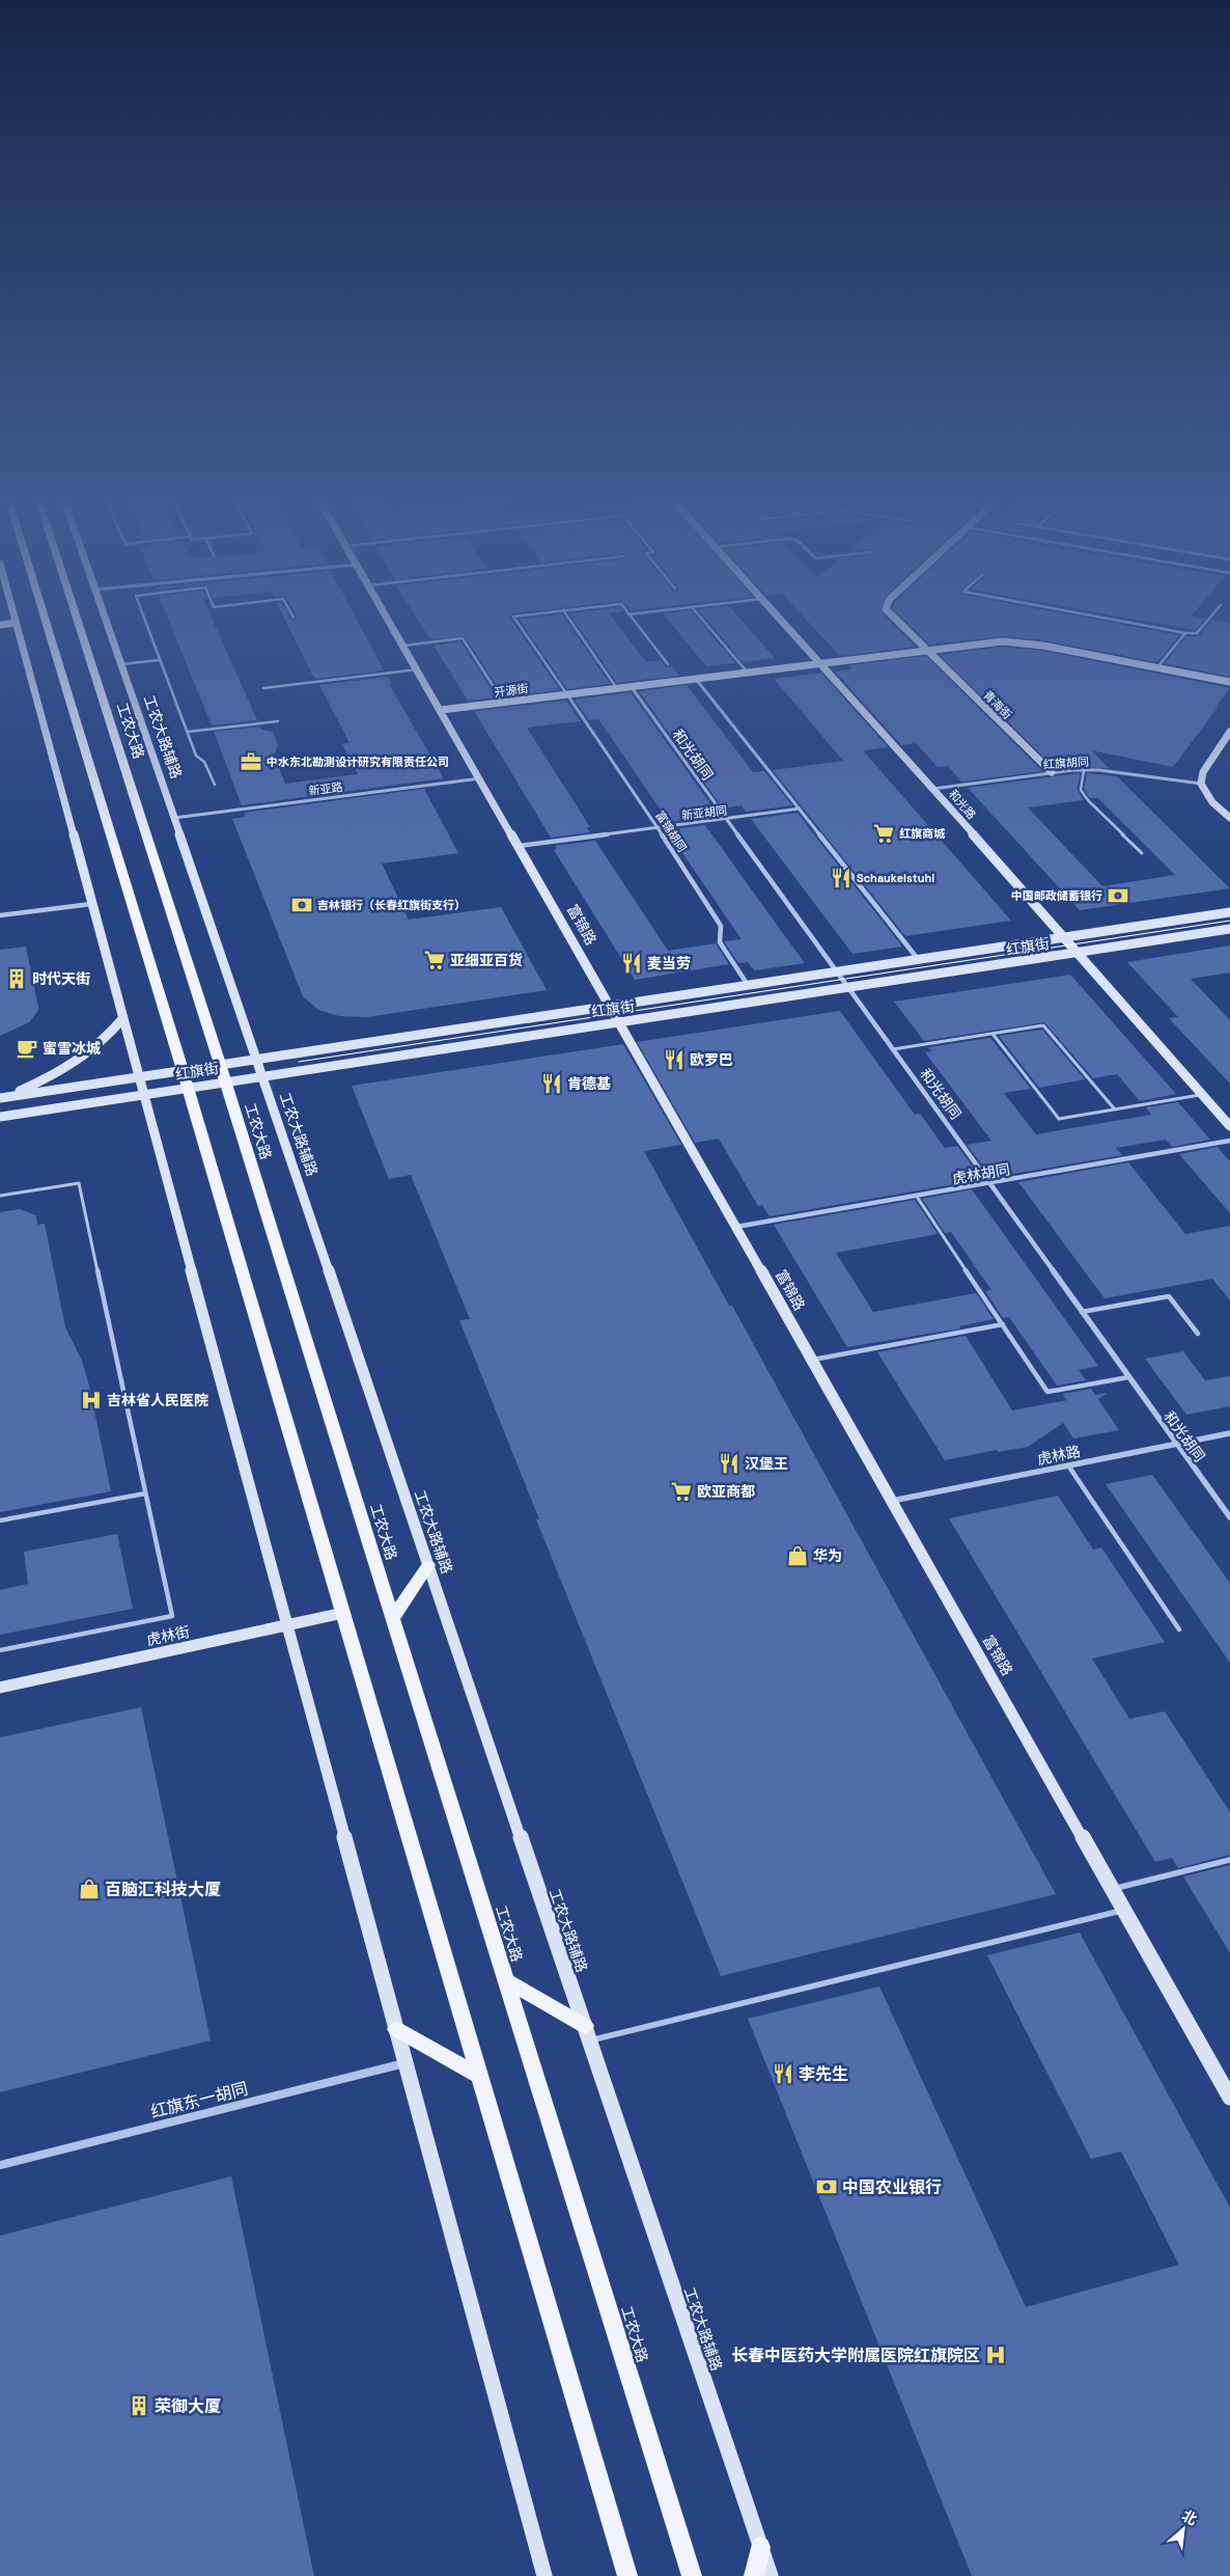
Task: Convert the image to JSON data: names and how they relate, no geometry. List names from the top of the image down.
{
  "streets": {
    "main road": ["工农大路"],
    "street": [
      "开源街",
      "青海街",
      "工农大路辅路",
      "和光胡同",
      "红旗胡同",
      "新亚路",
      "和光路",
      "新亚胡同",
      "富锦胡同",
      "富锦路",
      "红旗街",
      "虎林胡同",
      "虎林路",
      "虎林街",
      "红旗东一胡同"
    ]
  },
  "crossings": [
    ["开源街", "青海街"],
    ["开源街", "和光胡同"],
    ["开源街", "和光路"],
    ["开源街", "富锦胡同"],
    ["开源街", "富锦路"],
    ["青海街", "红旗胡同"],
    ["工农大路", "红旗街"],
    ["工农大路辅路", "新亚路"],
    ["工农大路辅路", "红旗街"],
    ["和光胡同", "新亚胡同"],
    ["和光胡同", "红旗街"],
    ["和光胡同", "虎林胡同"],
    ["和光胡同", "虎林路"],
    ["红旗胡同", "和光路"],
    ["新亚路", "富锦路"],
    ["和光路", "红旗街"],
    ["新亚胡同", "富锦胡同"],
    ["新亚胡同", "富锦路"],
    ["富锦胡同", "红旗街"],
    ["富锦路", "红旗街"],
    ["富锦路", "虎林胡同"],
    ["富锦路", "虎林路"]
  ],
  "places": {
    "office": ["中水东北勘测设计研究有限责任公司"],
    "supermarket": ["红旗商城", "亚细亚百货", "欧亚商都"],
    "restaurant": [
      "Schaukelstuhl",
      "麦当劳",
      "欧罗巴",
      "肯德基",
      "汉堡王",
      "李先生"
    ],
    "bank": ["中国邮政储蓄银行", "吉林银行（长春红旗街支行）", "中国农业银行"],
    "building": ["时代天街", "荣御大厦"],
    "cafe": ["蜜雪冰城"],
    "hospital": ["吉林省人民医院", "长春中医药大学附属医院红旗院区"],
    "shop": ["华为", "百脑汇科技大厦"]
  },
  "north": "top right"
}
